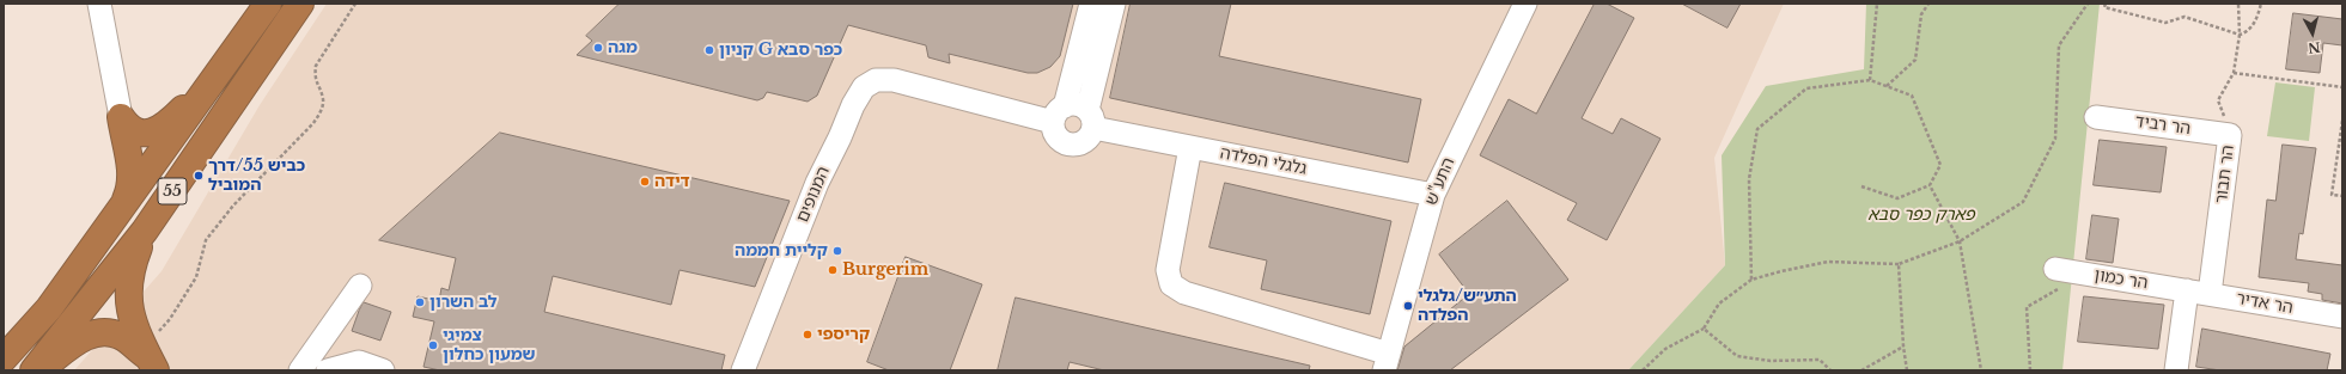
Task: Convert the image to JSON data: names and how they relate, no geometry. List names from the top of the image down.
{
  "streets": {
    "highway": ["55"],
    "street": [
      "הר רביד",
      "גלגלי הפלדה",
      "הר תבור",
      "התע\"ש",
      "המנופים",
      "הר כמון",
      "הר אדיר"
    ]
  },
  "crossings": [
    ["הר רביד", "הר תבור"],
    ["גלגלי הפלדה", "התע\"ש"],
    ["גלגלי הפלדה", "המנופים"],
    ["הר תבור", "הר אדיר"],
    ["הר כמון", "הר אדיר"]
  ],
  "parks": ["פארק כפר סבא"],
  "places": [
    "מגה",
    "קניון G כפר סבא",
    "כביש 55/דרך המוביל",
    "דידה",
    "קליית חממה",
    "Burgerim",
    "לב השרון",
    "התע״ש/גלגלי הפלדה",
    "קריספי",
    "צמיגי שמעון כחלון"
  ],
  "north": "bottom"
}
